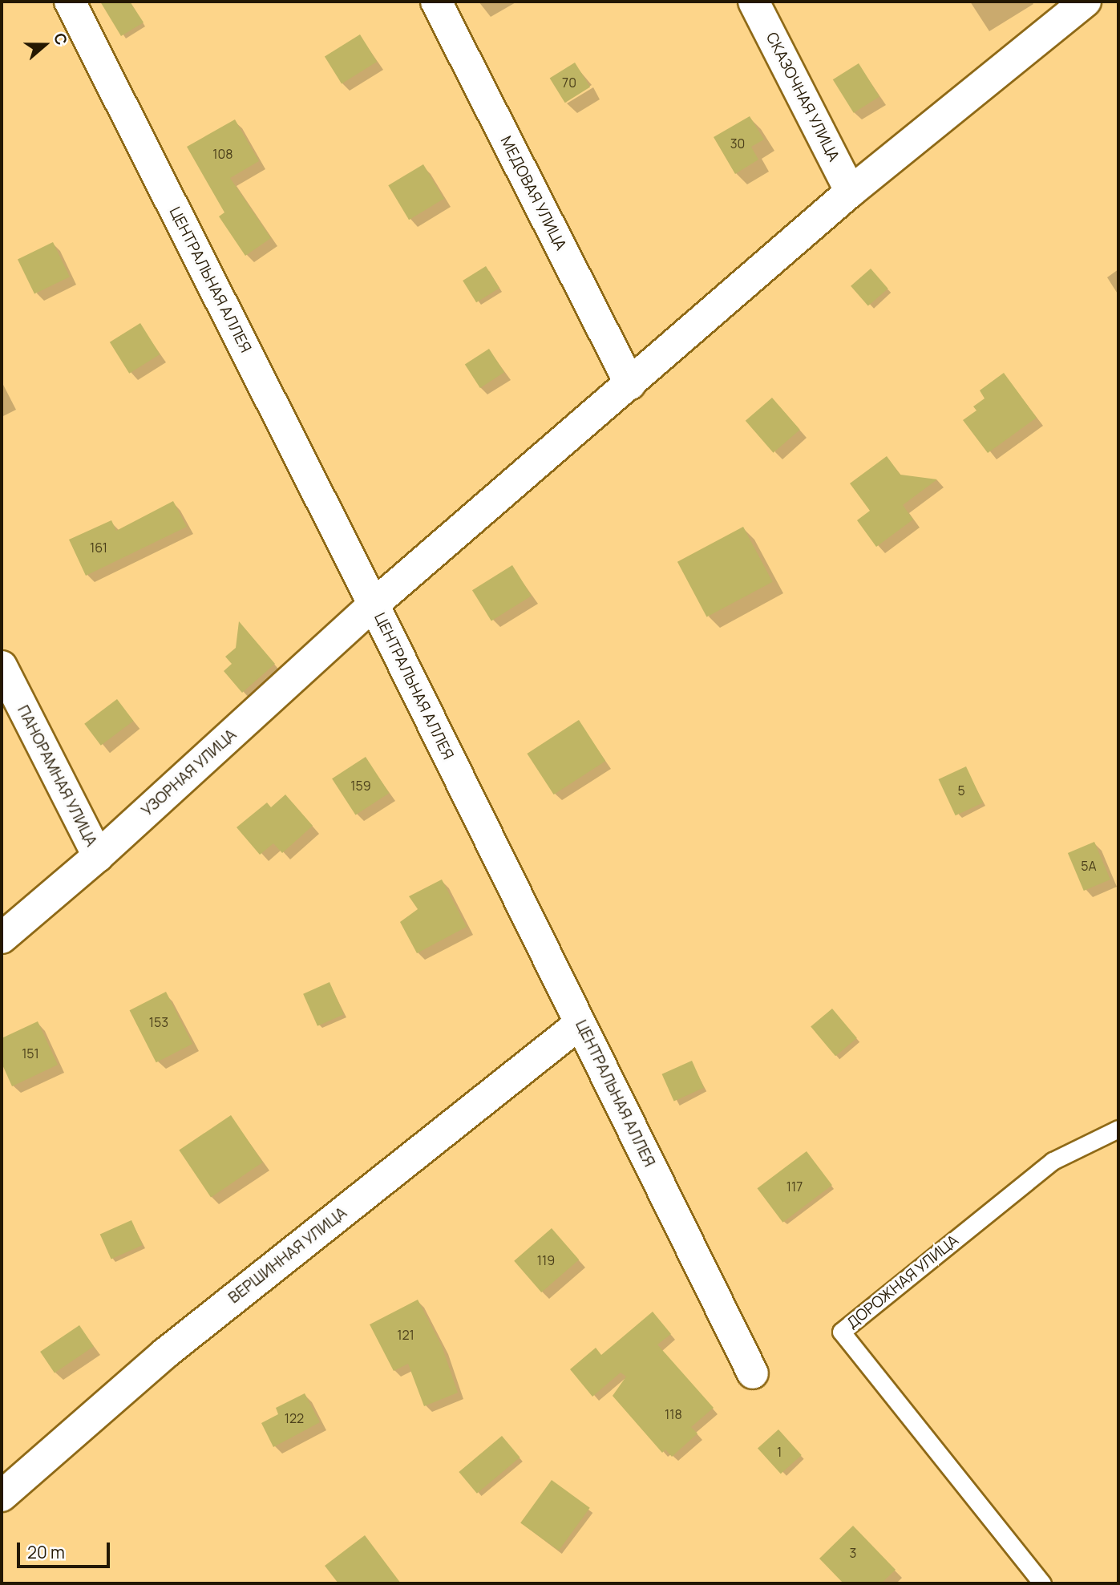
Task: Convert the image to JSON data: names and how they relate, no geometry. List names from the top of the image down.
{
  "streets": {
    "street": [
      "СКАЗОЧНАЯ УЛИЦА",
      "МЕДОВАЯ УЛИЦА",
      "ЦЕНТРАЛЬНАЯ АЛЛЕЯ",
      "УЗОРНАЯ УЛИЦА",
      "ПАНОРАМНАЯ УЛИЦА",
      "ВЕРШИННАЯ УЛИЦА"
    ],
    "lane": ["ДОРОЖНАЯ УЛИЦА"]
  },
  "crossings": [
    ["СКАЗОЧНАЯ УЛИЦА", "УЗОРНАЯ УЛИЦА"],
    ["МЕДОВАЯ УЛИЦА", "УЗОРНАЯ УЛИЦА"],
    ["ЦЕНТРАЛЬНАЯ АЛЛЕЯ", "УЗОРНАЯ УЛИЦА"],
    ["ЦЕНТРАЛЬНАЯ АЛЛЕЯ", "ВЕРШИННАЯ УЛИЦА"],
    ["УЗОРНАЯ УЛИЦА", "ПАНОРАМНАЯ УЛИЦА"]
  ],
  "house_numbers": [
    "70",
    "30",
    "108",
    "161",
    "159",
    "5",
    "5А",
    "153",
    "151",
    "117",
    "119",
    "121",
    "118",
    "122",
    "1",
    "3"
  ],
  "scale_bar": "20 m",
  "north": "right"
}
